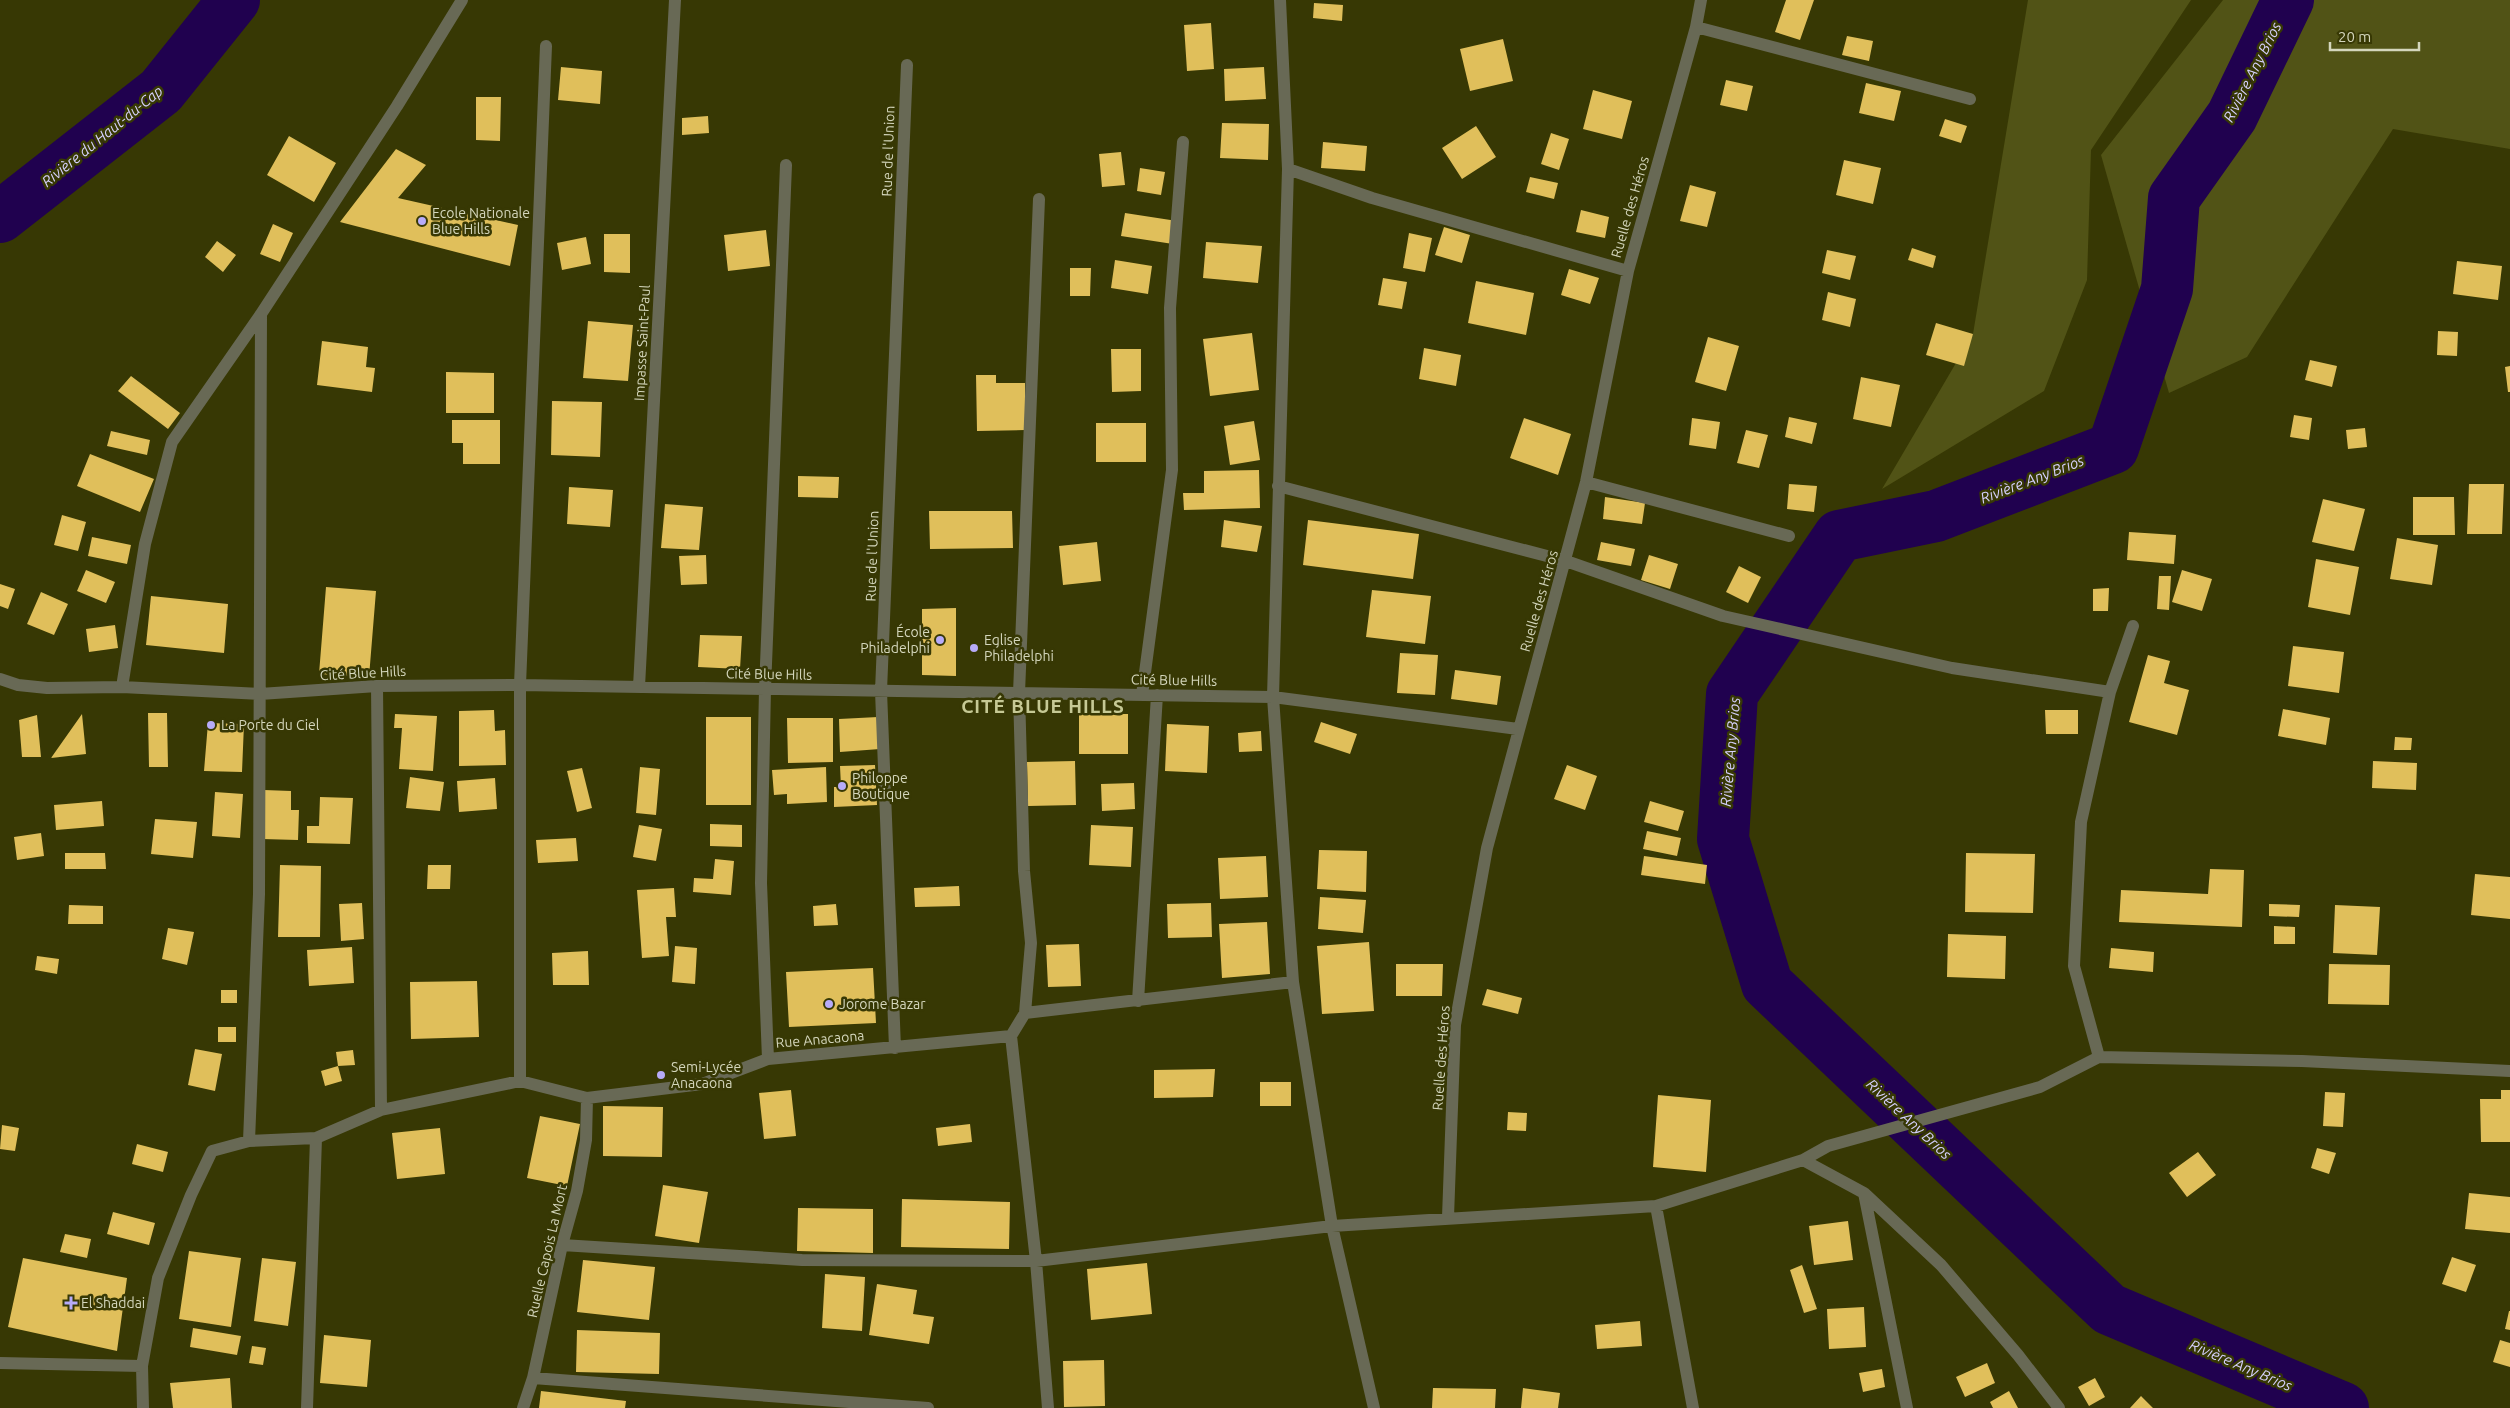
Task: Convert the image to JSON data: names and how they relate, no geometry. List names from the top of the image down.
{
  "streets": {
    "street": [
      "Rue de l'Union",
      "Ruelle des Héros",
      "Impasse Saint-Paul",
      "Cité Blue Hills",
      "Rue Anacaona",
      "Ruelle Capois La Mort"
    ]
  },
  "crossings": [
    ["Rue de l'Union", "Cité Blue Hills"],
    ["Rue de l'Union", "Rue Anacaona"],
    ["Ruelle des Héros", "Cité Blue Hills"],
    ["Impasse Saint-Paul", "Cité Blue Hills"],
    ["Rue Anacaona", "Ruelle Capois La Mort"]
  ],
  "districts": ["CITÉ BLUE HILLS"],
  "water": ["Rivière Any Brios", "Rivière du Haut-du-Cap"],
  "places": {
    "other": [
      "Ecole Nationale Blue Hills",
      "École Philadelphi",
      "Eglise Philadelphi",
      "La Porte du Ciel",
      "Philoppe Boutique",
      "Jorome Bazar",
      "Semi-Lycée Anacaona"
    ],
    "health": ["El Shaddai"]
  },
  "scale_bar": "20 m"
}
